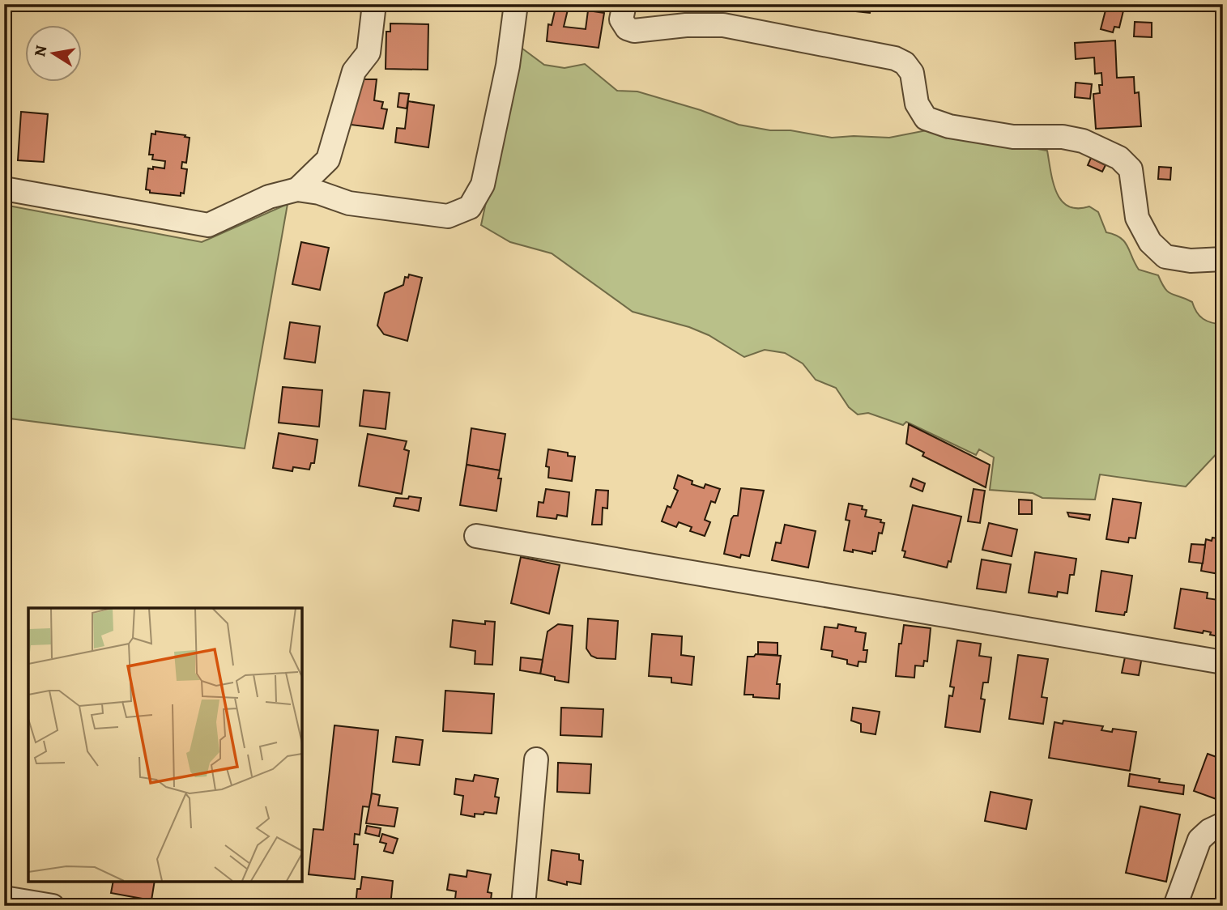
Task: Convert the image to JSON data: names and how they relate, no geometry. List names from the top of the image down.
{
  "north": "left"
}
